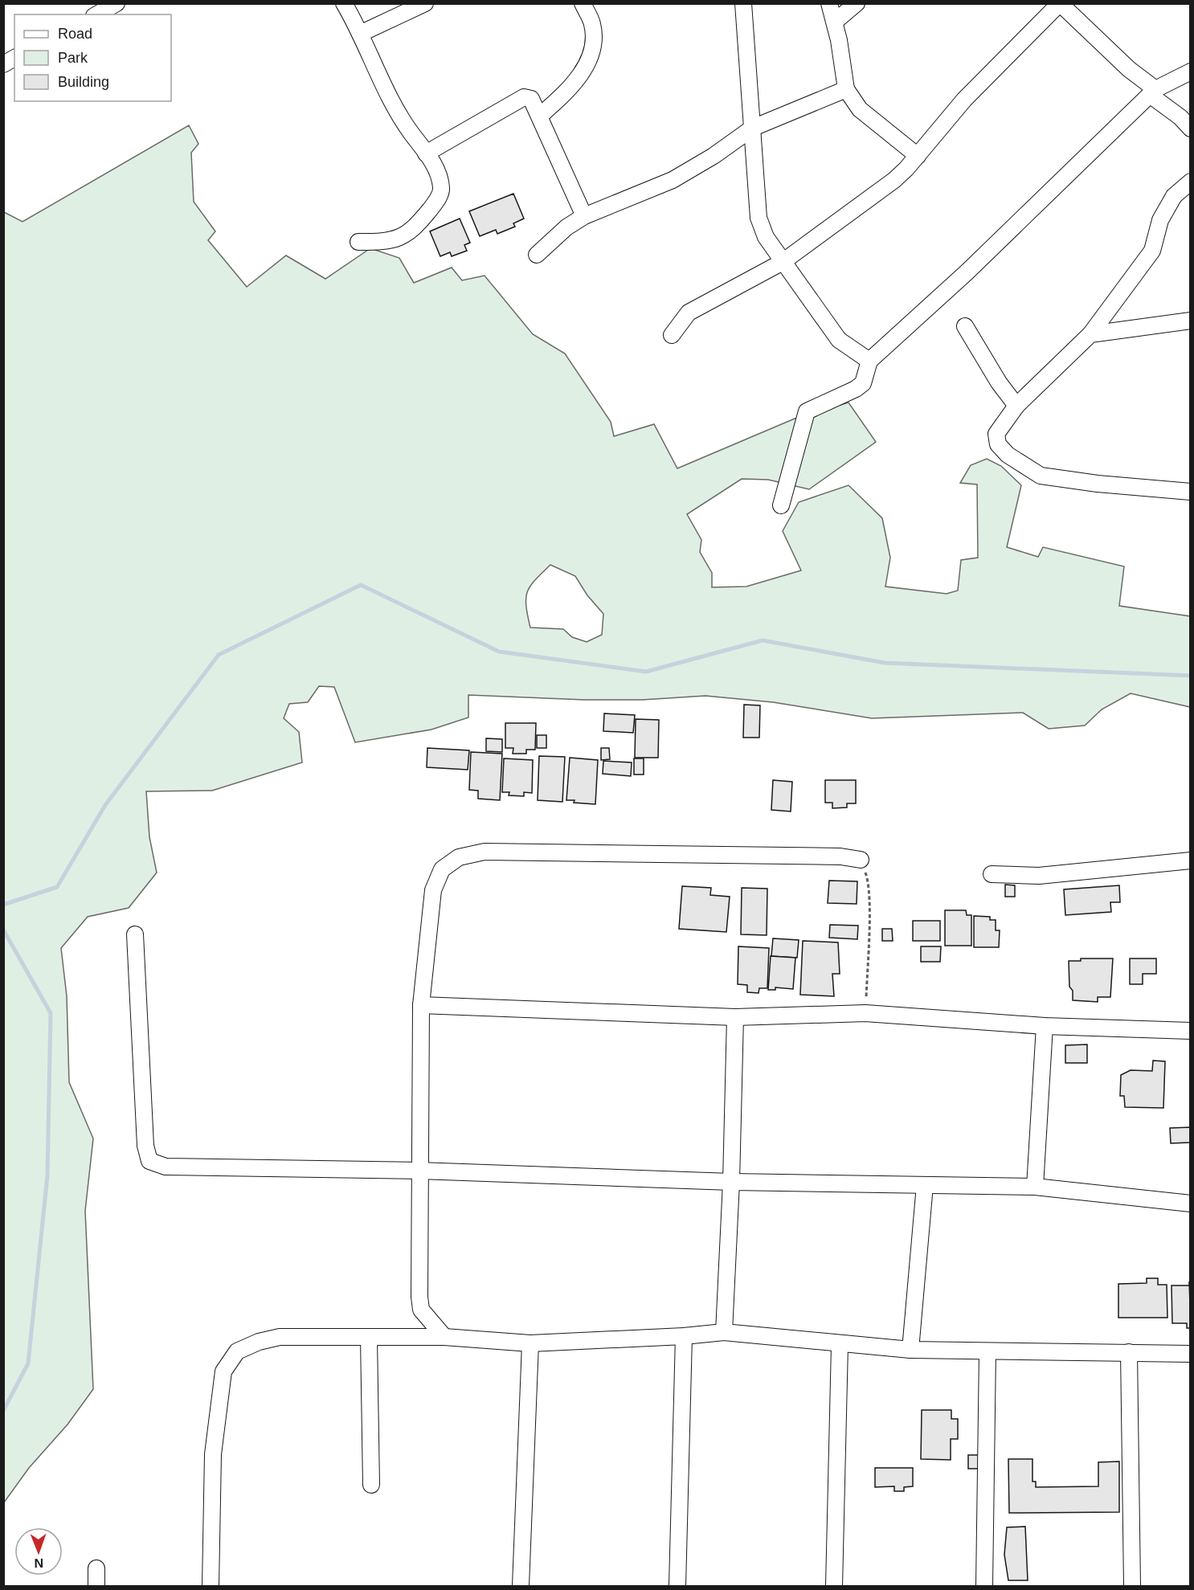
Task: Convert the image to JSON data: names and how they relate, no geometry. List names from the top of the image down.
{
  "legend": ["Road", "Park", "Building"],
  "north": "bottom"
}
